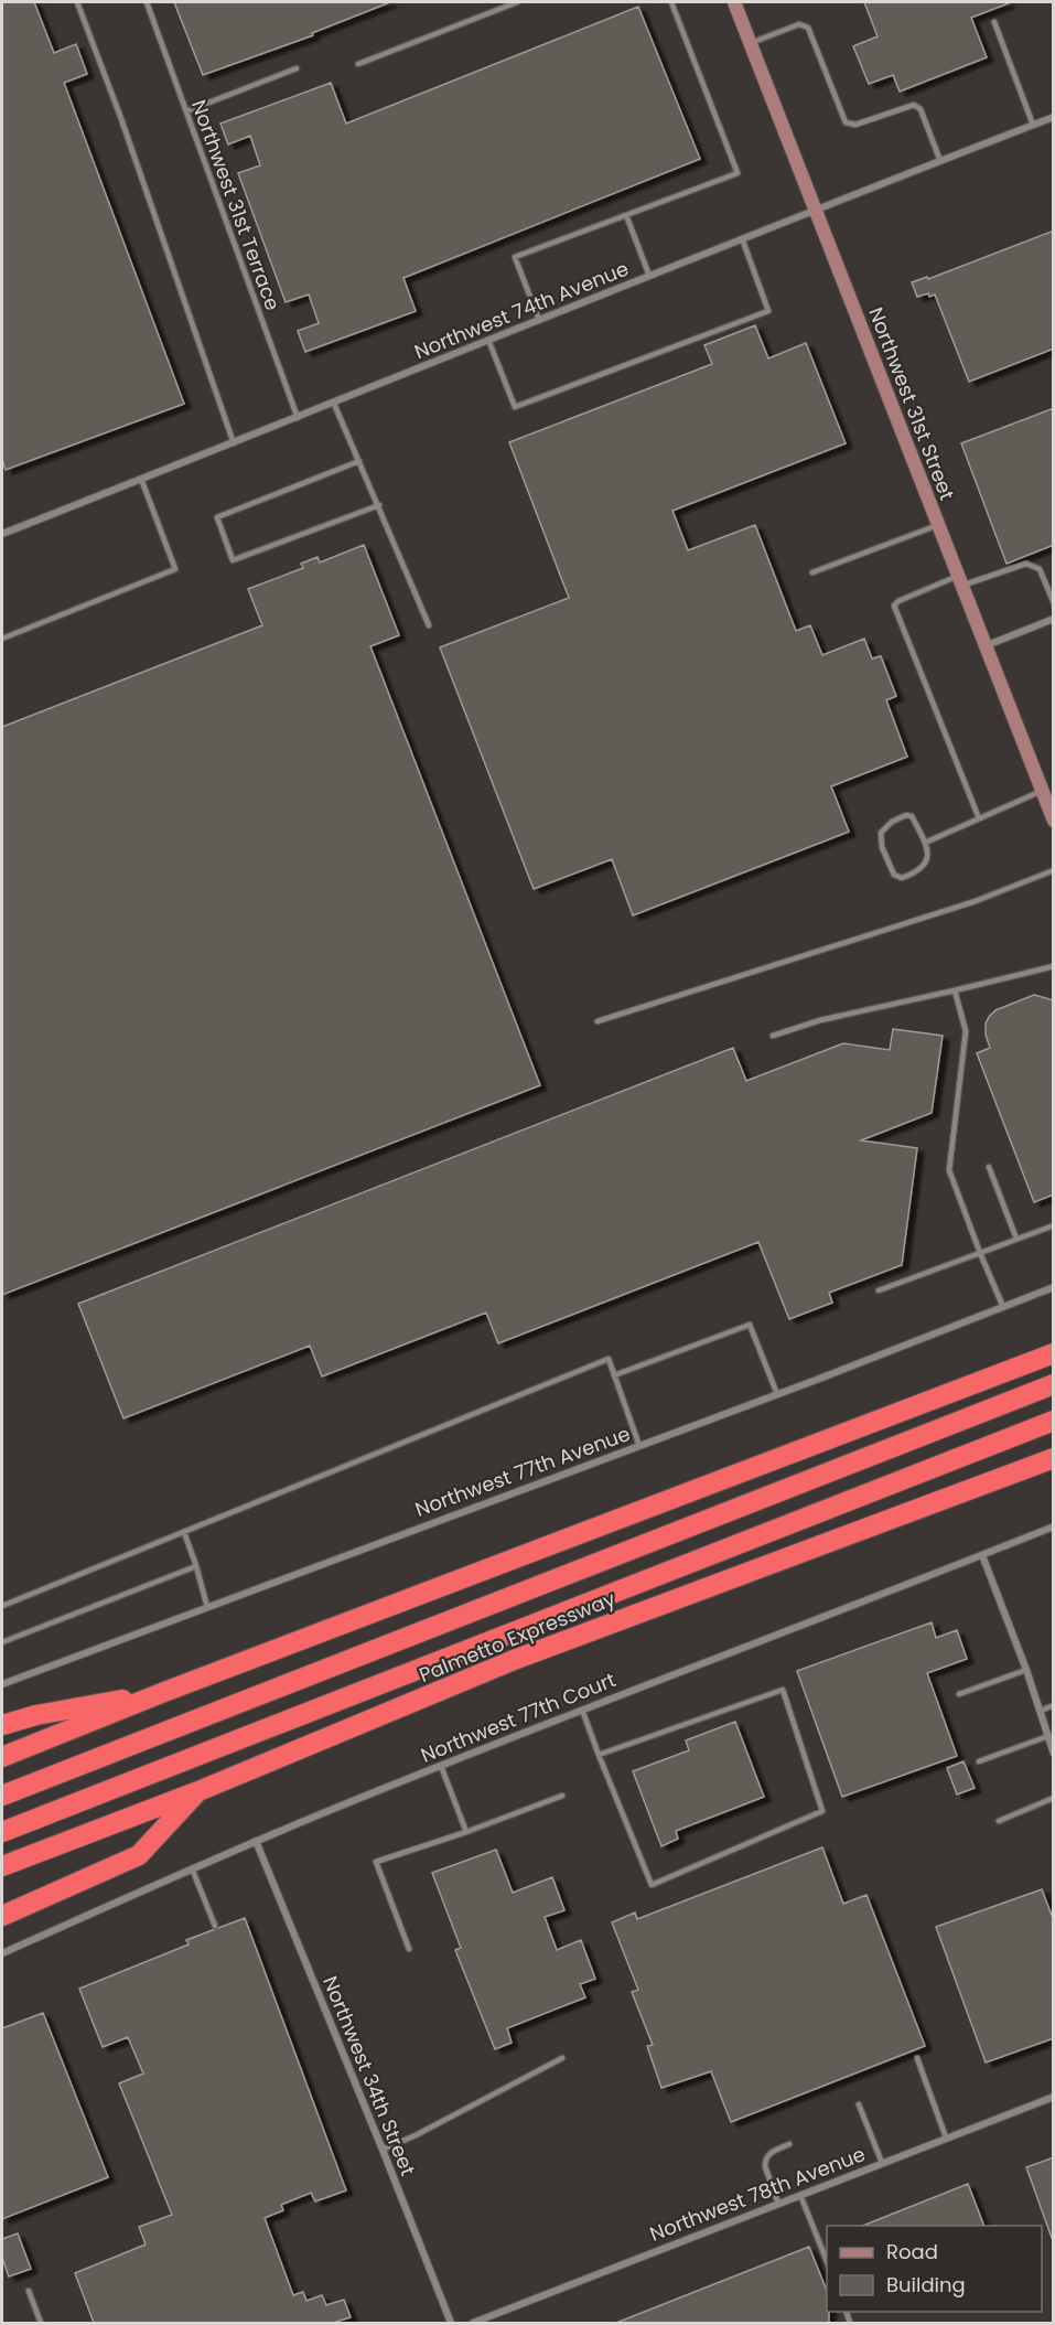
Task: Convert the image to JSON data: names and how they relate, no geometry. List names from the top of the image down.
{
  "streets": {
    "highway": ["Palmetto Expressway"],
    "street": [
      "Northwest 74th Avenue",
      "Northwest 31st Street",
      "Northwest 77th Avenue",
      "Northwest 77th Court",
      "Northwest 34th Street",
      "Northwest 78th Avenue"
    ],
    "lane": ["Northwest 31st Terrace"]
  },
  "crossings": [
    ["Northwest 31st Terrace", "Northwest 74th Avenue"],
    ["Northwest 74th Avenue", "Northwest 31st Street"],
    ["Northwest 77th Court", "Northwest 34th Street"]
  ],
  "legend": ["Road", "Building"]
}
